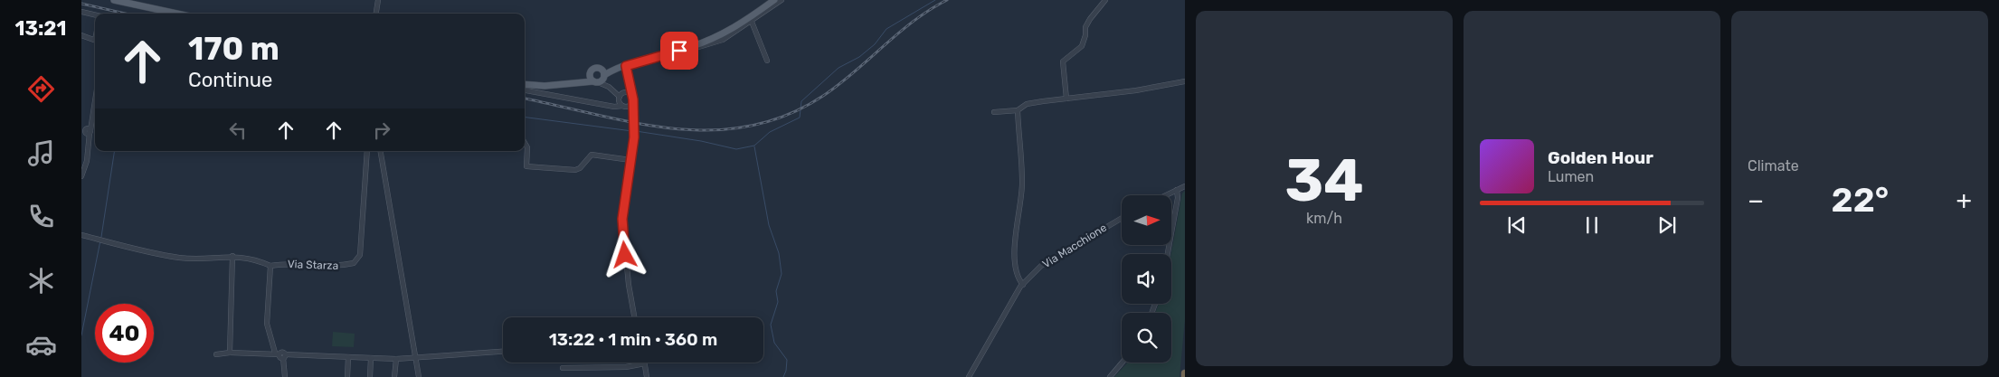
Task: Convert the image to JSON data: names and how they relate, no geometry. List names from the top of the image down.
{
  "streets": {
    "street": ["Via Macchione", "Via Starza"]
  },
  "north": "right",
  "page": {
    "tabs": "13:21",
    "tile": [
      ["34", "km/h"],
      "Climate"
    ],
    "turn": ["170 m", "Continue"],
    "song": ["Golden Hour", "Lumen"],
    "heat": ["−", "22°", "+"],
    "limit": "40",
    "trip": "13:22 · 1 min · 360 m"
  }
}
